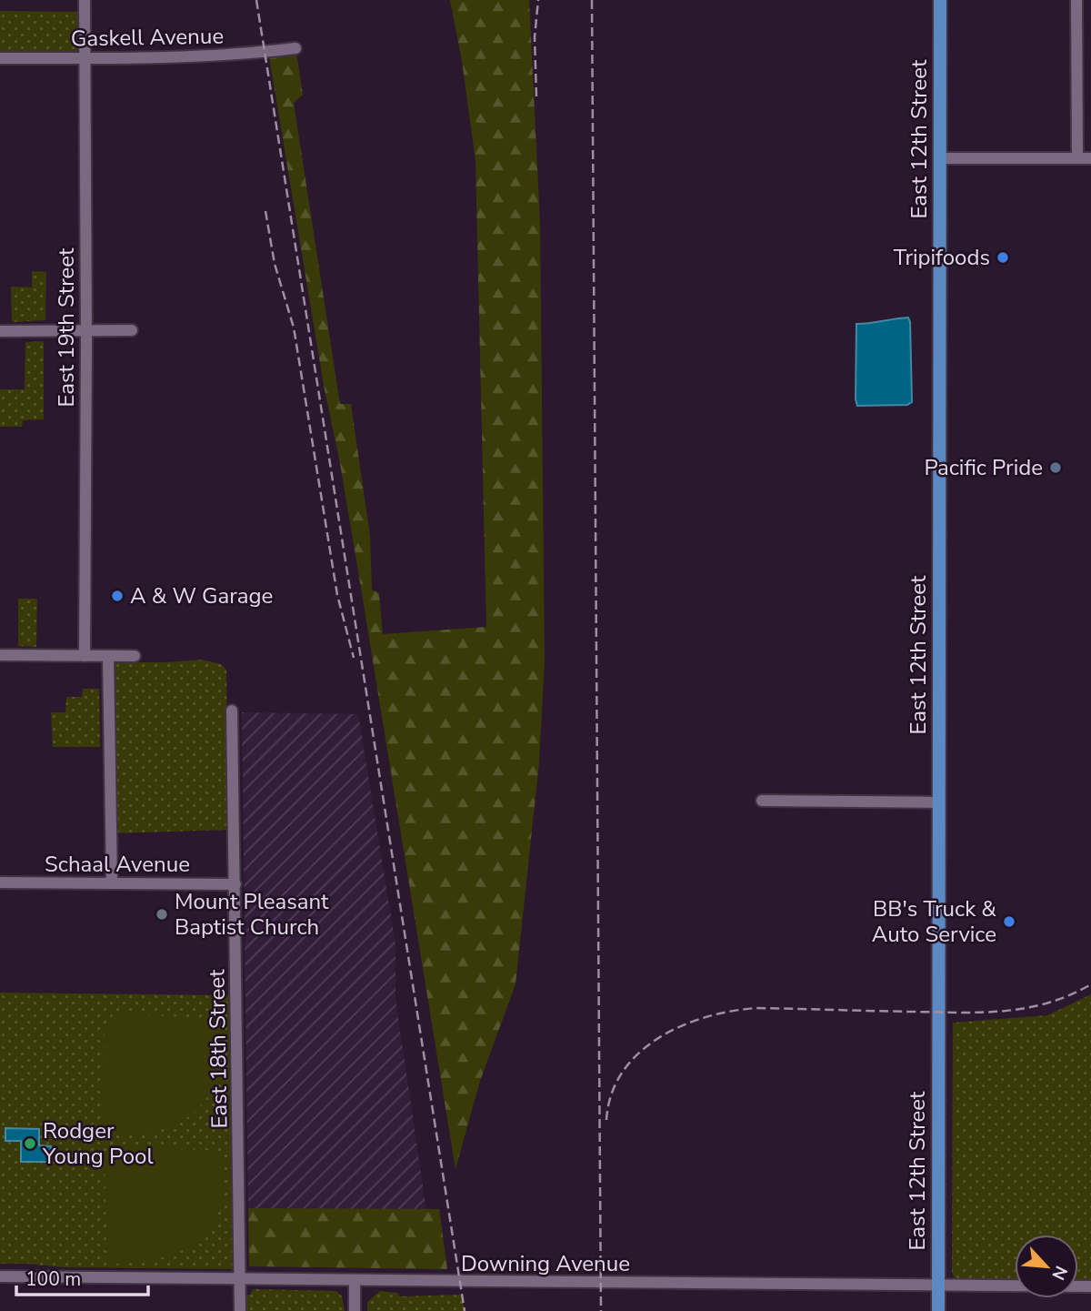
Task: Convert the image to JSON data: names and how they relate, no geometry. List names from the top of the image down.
{
  "streets": {
    "main road": ["East 12th Street"],
    "street": [
      "Gaskell Avenue",
      "East 19th Street",
      "Schaal Avenue",
      "East 18th Street",
      "Downing Avenue"
    ]
  },
  "crossings": [
    ["Gaskell Avenue", "East 19th Street"],
    ["East 12th Street", "Downing Avenue"],
    ["Schaal Avenue", "East 18th Street"],
    ["East 18th Street", "Downing Avenue"]
  ],
  "places": [
    "Tripifoods",
    "Pacific Pride",
    "A & W Garage",
    "Mount Pleasant Baptist Church",
    "BB's Truck & Auto Service",
    "Rodger Young Pool"
  ],
  "scale_bar": "100 m",
  "north": "bottom right"
}
